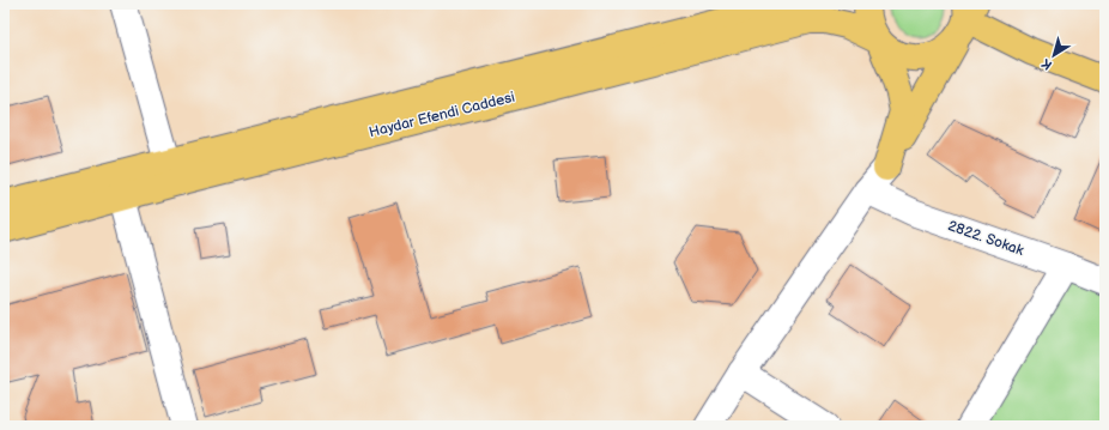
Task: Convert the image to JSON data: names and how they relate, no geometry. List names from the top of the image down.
{
  "streets": {
    "main road": ["Haydar Efendi Caddesi"],
    "street": ["2822. Sokak"]
  },
  "north": "bottom left"
}
